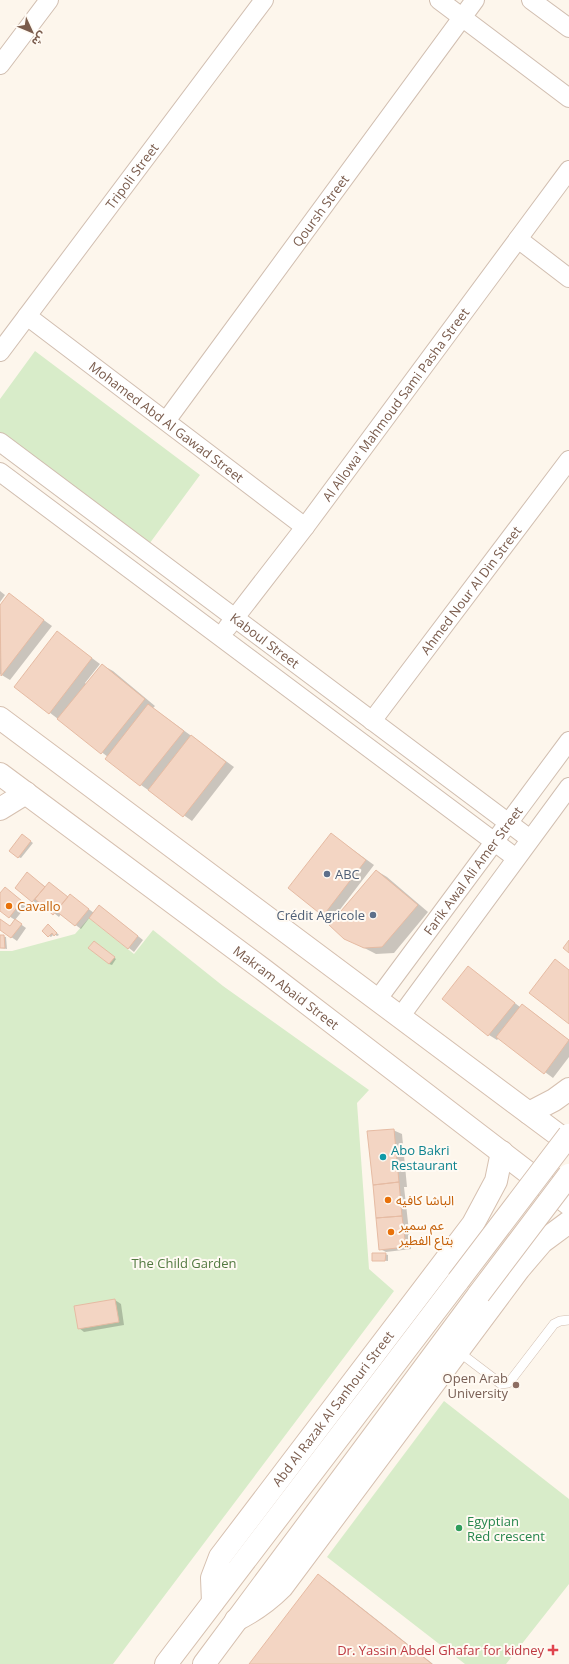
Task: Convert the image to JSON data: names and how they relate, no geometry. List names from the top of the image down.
{
  "streets": {
    "street": [
      "Tripoli Street",
      "Qoursh Street",
      "Al Allowa' Mahmoud Sami Pasha Street",
      "Mohamed Abd Al Gawad Street",
      "Ahmed Nour Al Din Street",
      "Kaboul Street",
      "Farik Awal Ali Amer Street",
      "Makram Abaid Street",
      "Abd Al Razak Al Sanhouri Street"
    ]
  },
  "crossings": [
    ["Tripoli Street", "Mohamed Abd Al Gawad Street"],
    ["Qoursh Street", "Mohamed Abd Al Gawad Street"],
    ["Al Allowa' Mahmoud Sami Pasha Street", "Mohamed Abd Al Gawad Street"],
    ["Al Allowa' Mahmoud Sami Pasha Street", "Kaboul Street"],
    ["Ahmed Nour Al Din Street", "Kaboul Street"],
    ["Kaboul Street", "Farik Awal Ali Amer Street"],
    ["Makram Abaid Street", "Abd Al Razak Al Sanhouri Street"]
  ],
  "parks": ["The Child Garden"],
  "places": {
    "other": [
      "ABC",
      "Cavallo",
      "Crédit Agricole",
      "Abo Bakri Restaurant",
      "الباشا كافيه",
      "عم سمير بتاع الفطير",
      "Open Arab University",
      "Egyptian Red crescent"
    ],
    "health": ["Dr. Yassin Abdel Ghafar for kidney"]
  },
  "north": "bottom right"
}
